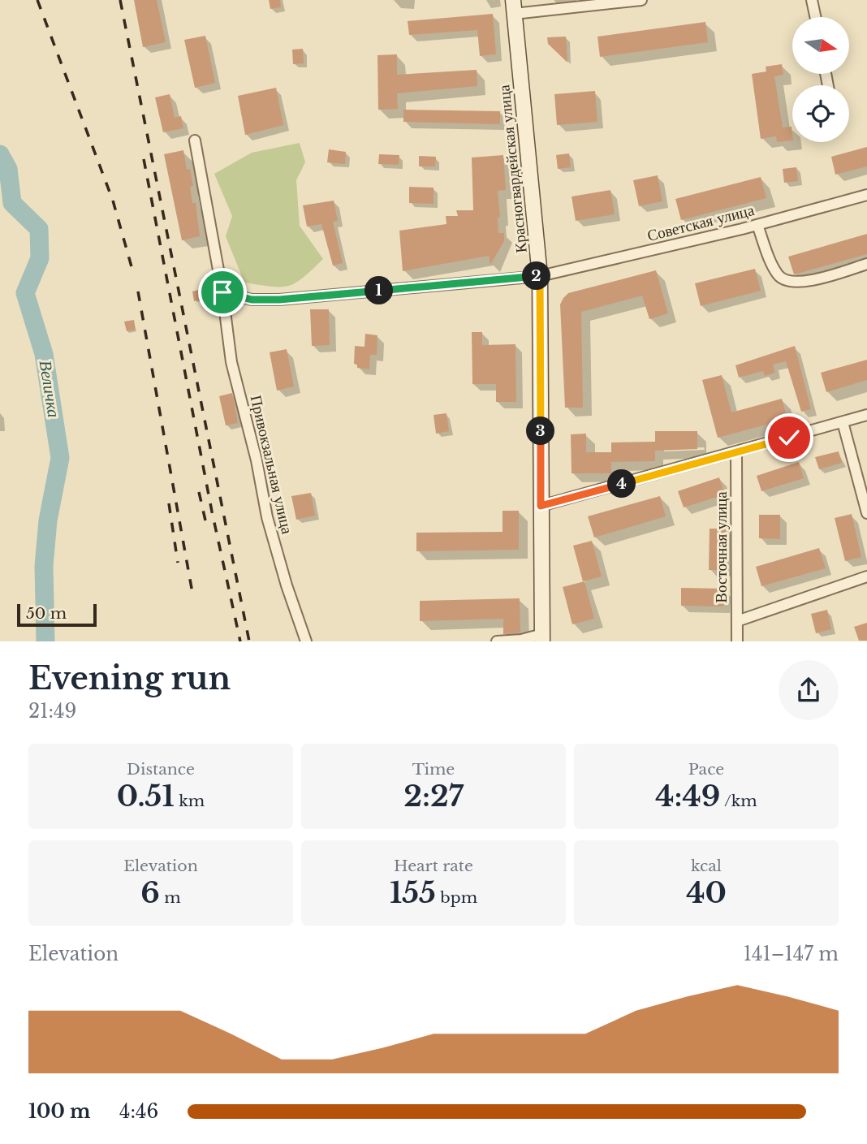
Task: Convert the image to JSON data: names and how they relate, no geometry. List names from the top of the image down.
{
  "streets": {
    "street": [
      "Красногвардейская улица",
      "Советская улица",
      "Привокзальная улица",
      "Восточная улица"
    ]
  },
  "crossings": [
    ["Красногвардейская улица", "Советская улица"]
  ],
  "water": ["Величка"],
  "scale_bar": "50 m",
  "north": "right",
  "page": {
    "pins": [
      "2",
      "1",
      "3",
      "4"
    ],
    "scale": "50 m",
    "heading": ["Evening run", "21:49"],
    "stats": [
      ["Distance", "0.51 km"],
      ["Time", "2:27"],
      ["Pace", "4:49 /km"],
      ["Elevation", "6 m"],
      ["Heart rate", "155 bpm"],
      ["kcal", "40"]
    ],
    "chart": ["Elevation", "141–147 m"],
    "list": [
      {
        "name": "100 m",
        "note": "4:46"
      }
    ]
  }
}
